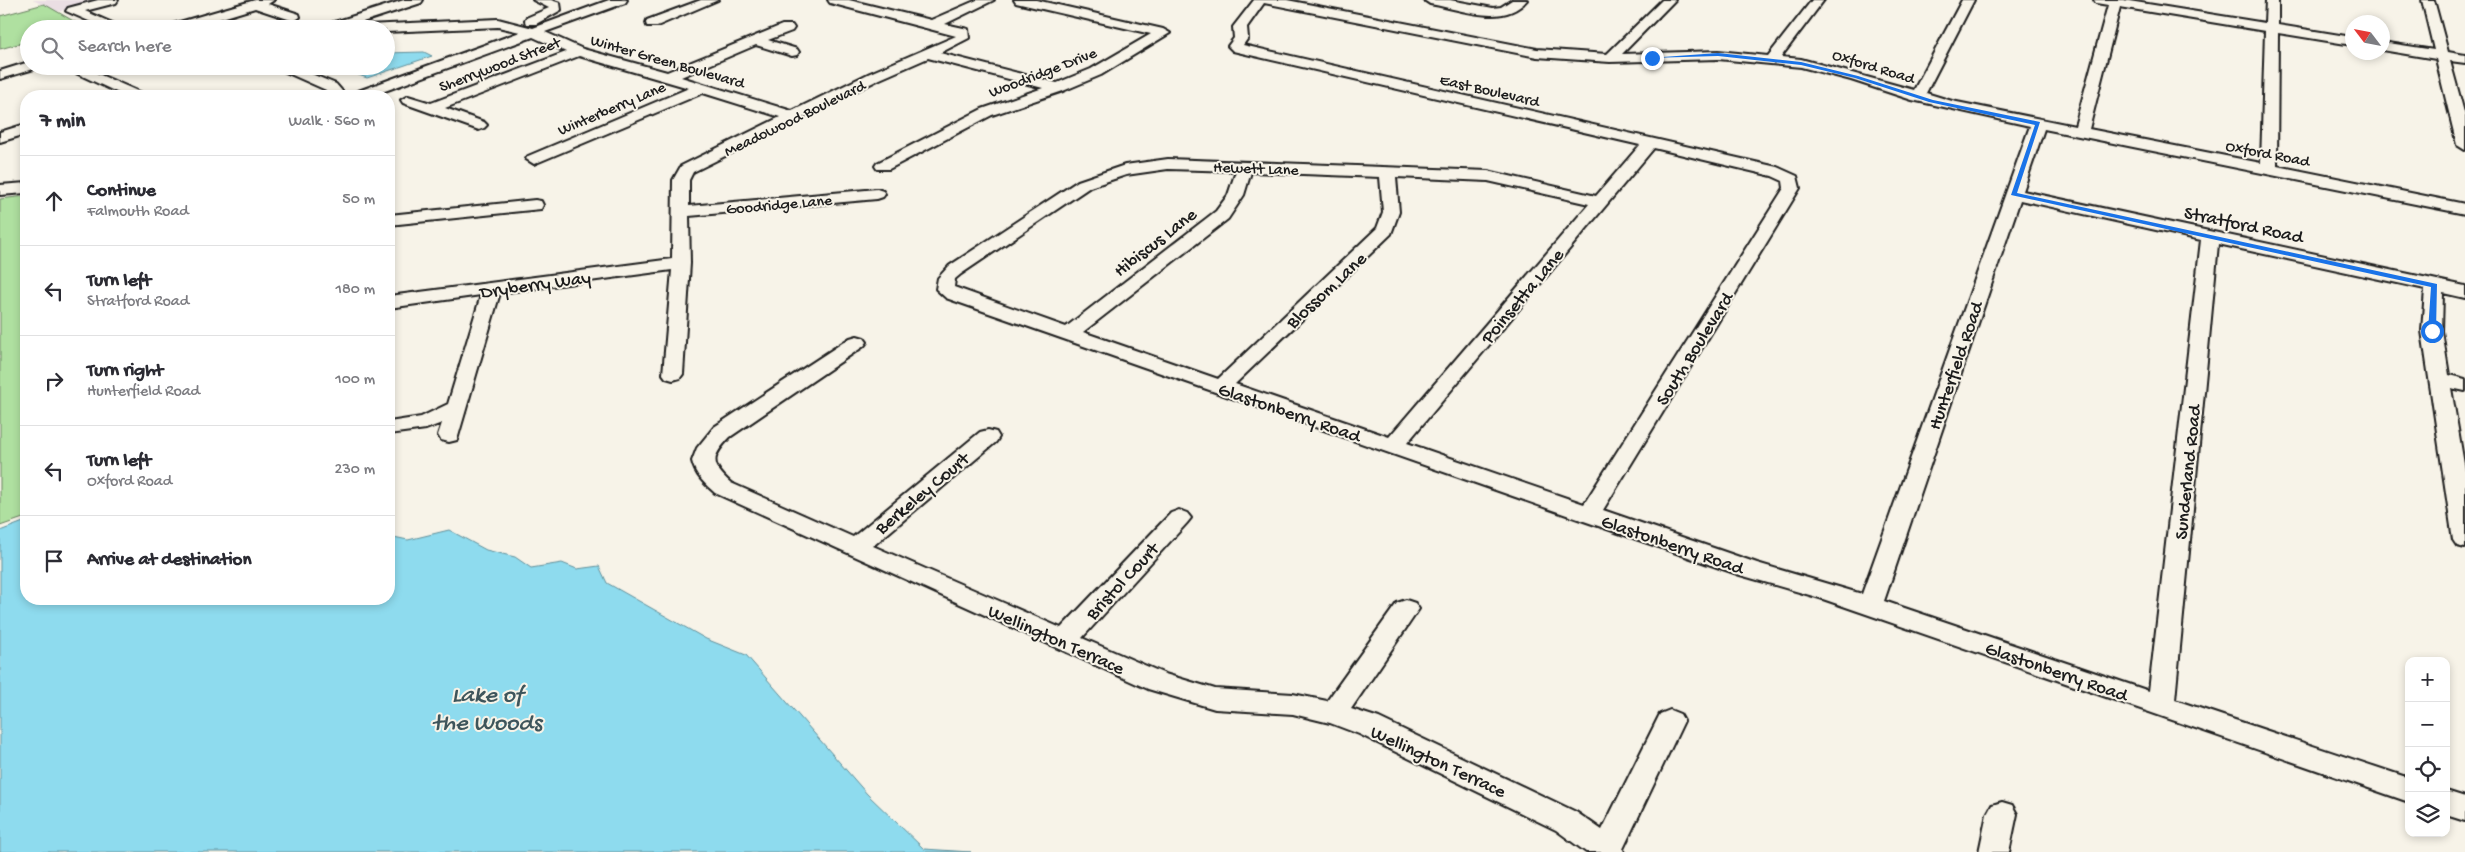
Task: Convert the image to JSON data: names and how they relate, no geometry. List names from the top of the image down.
{
  "streets": {
    "street": [
      "Winter Green Boulevard",
      "Sherrywood Street",
      "Oxford Road",
      "Woodridge Drive",
      "East Boulevard",
      "Winterberry Lane",
      "Meadowood Boulevard",
      "Hewett Lane",
      "Goodridge Lane",
      "Stratford Road",
      "Hibiscus Lane",
      "Dryberry Way",
      "Blossom Lane",
      "Poinsetta Lane",
      "South Boulevard",
      "Hunterfield Road",
      "Glastonberry Road",
      "Sunderland Road",
      "Berkeley Court",
      "Bristol Court",
      "Wellington Terrace"
    ]
  },
  "crossings": [
    ["Winter Green Boulevard", "Sherrywood Street"],
    ["Winter Green Boulevard", "Winterberry Lane"],
    ["Winter Green Boulevard", "Meadowood Boulevard"],
    ["Oxford Road", "Hunterfield Road"],
    ["East Boulevard", "Poinsetta Lane"],
    ["East Boulevard", "South Boulevard"],
    ["Meadowood Boulevard", "Goodridge Lane"],
    ["Meadowood Boulevard", "Dryberry Way"],
    ["Hewett Lane", "Hibiscus Lane"],
    ["Hewett Lane", "Blossom Lane"],
    ["Hewett Lane", "Poinsetta Lane"],
    ["Hewett Lane", "Glastonberry Road"],
    ["Stratford Road", "Hunterfield Road"],
    ["Stratford Road", "Sunderland Road"],
    ["Hibiscus Lane", "Glastonberry Road"],
    ["Blossom Lane", "Glastonberry Road"],
    ["Poinsetta Lane", "Glastonberry Road"],
    ["South Boulevard", "Glastonberry Road"],
    ["Hunterfield Road", "Glastonberry Road"],
    ["Glastonberry Road", "Sunderland Road"],
    ["Berkeley Court", "Wellington Terrace"],
    ["Bristol Court", "Wellington Terrace"]
  ],
  "water": ["Lake of the Woods"],
  "north": "top left",
  "page": {
    "search": "Search here",
    "heading": ["7 min", "Walk · 560 m"],
    "list": [
      ["Continue", "Falmouth Road", "50 m"],
      ["Turn left", "Stratford Road", "180 m"],
      ["Turn right", "Hunterfield Road", "100 m"],
      ["Turn left", "Oxford Road", "230 m"],
      "Arrive at destination"
    ],
    "map_buttons": ["+", "−"]
  }
}
